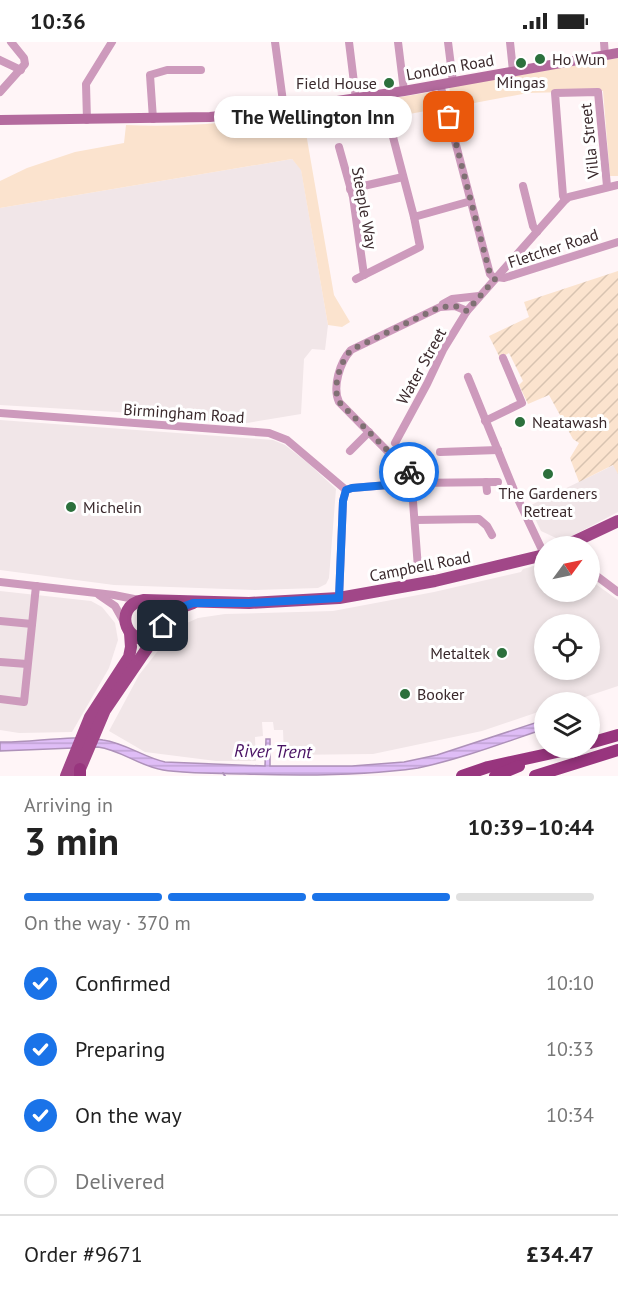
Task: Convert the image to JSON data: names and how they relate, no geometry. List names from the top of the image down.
{
  "streets": {
    "main road": ["London Road", "Campbell Road"],
    "street": [
      "Villa Street",
      "Steeple Way",
      "Fletcher Road",
      "Water Street",
      "Birmingham Road"
    ]
  },
  "crossings": [
    ["Villa Street", "Water Street"],
    ["Fletcher Road", "Water Street"]
  ],
  "water": ["River Trent"],
  "places": [
    "Ho Wun",
    "Mingas",
    "Field House",
    "The Wellington Inn",
    "Neatawash",
    "The Gardeners Retreat",
    "Michelin",
    "Metaltek",
    "Booker"
  ],
  "north": "top right",
  "page": {
    "status": "10:36",
    "bubble": "The Wellington Inn",
    "heading": ["3 min", "Arriving in", "10:39–10:44"],
    "panel": ["Order #9671", "£34.47"],
    "bar": "On the way · 370 m",
    "list": [
      ["Confirmed", "10:10"],
      ["Preparing", "10:33"],
      ["On the way", "10:34"],
      "Delivered"
    ]
  }
}
